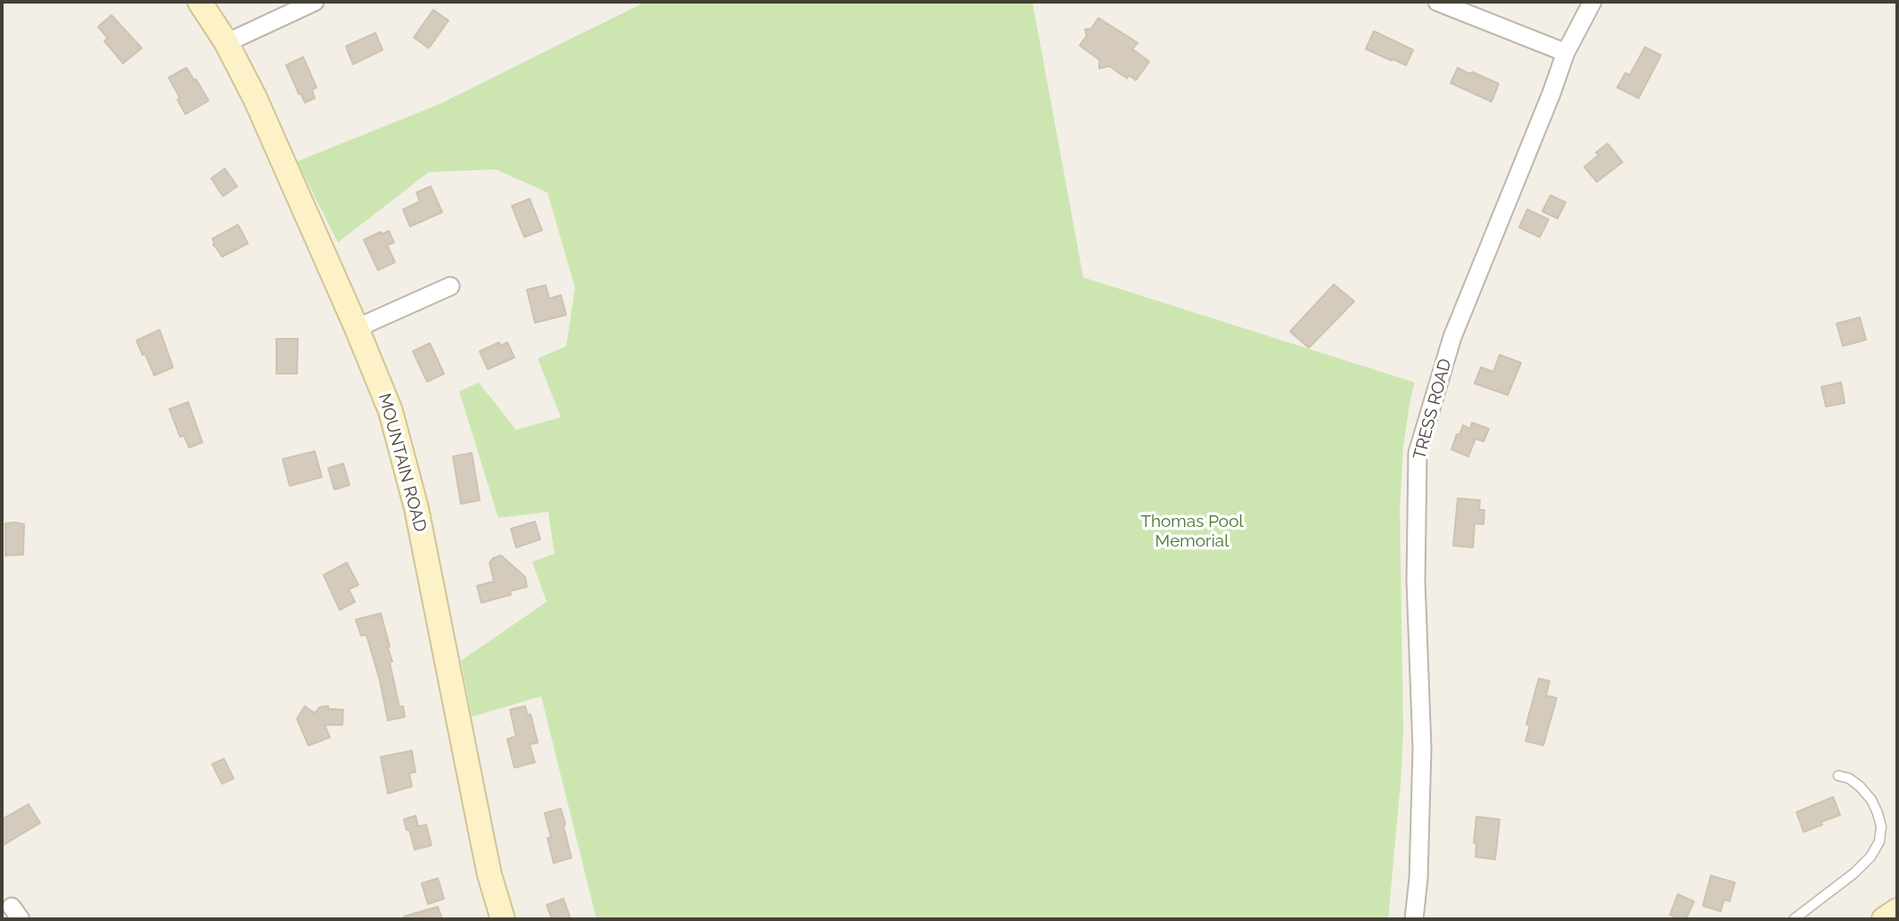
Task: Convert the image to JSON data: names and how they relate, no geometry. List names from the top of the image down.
{
  "streets": {
    "main road": ["MOUNTAIN ROAD"],
    "street": ["TRESS ROAD"]
  },
  "parks": ["Thomas Pool Memorial"]
}
